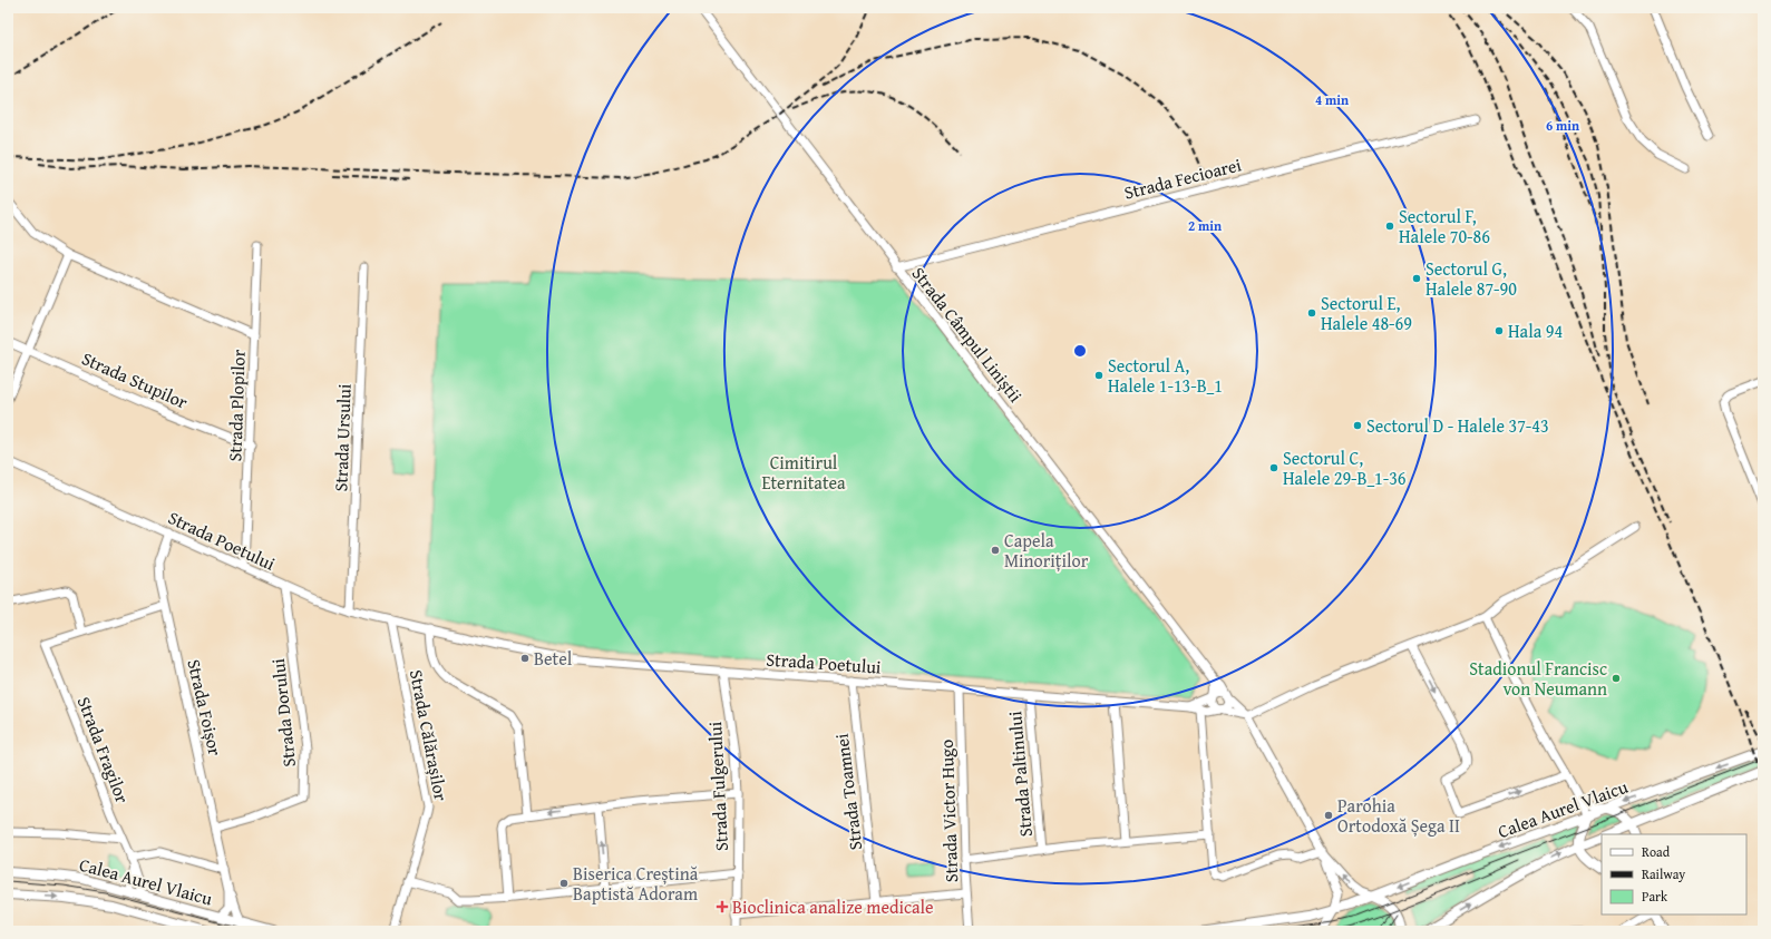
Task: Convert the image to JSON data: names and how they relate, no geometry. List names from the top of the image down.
{
  "streets": {
    "main road": ["Calea Aurel Vlaicu"],
    "street": [
      "Strada Fecioarei",
      "Strada Câmpul Liniștii",
      "Strada Stupilor",
      "Strada Plopilor",
      "Strada Ursului",
      "Strada Poetului",
      "Strada Foișor",
      "Strada Dorului",
      "Strada Călărașilor",
      "Strada Fragilor",
      "Strada Paltinului",
      "Strada Fulgerului",
      "Strada Toamnei",
      "Strada Victor Hugo"
    ]
  },
  "crossings": [
    ["Strada Fecioarei", "Strada Câmpul Liniștii"],
    ["Strada Câmpul Liniștii", "Strada Poetului"],
    ["Strada Stupilor", "Strada Plopilor"],
    ["Strada Plopilor", "Strada Poetului"],
    ["Strada Ursului", "Strada Poetului"],
    ["Strada Poetului", "Strada Foișor"],
    ["Strada Poetului", "Strada Dorului"],
    ["Strada Poetului", "Strada Călărașilor"],
    ["Strada Poetului", "Strada Paltinului"],
    ["Strada Poetului", "Strada Fulgerului"],
    ["Strada Poetului", "Strada Toamnei"],
    ["Strada Poetului", "Strada Victor Hugo"],
    ["Strada Foișor", "Strada Dorului"],
    ["Strada Foișor", "Calea Aurel Vlaicu"],
    ["Strada Călărașilor", "Strada Fulgerului"],
    ["Strada Fragilor", "Calea Aurel Vlaicu"]
  ],
  "parks": ["Cimitirul Eternitatea"],
  "places": {
    "other": [
      "Sectorul F, Halele 70-86",
      "Sectorul G, Halele 87-90",
      "Sectorul E, Halele 48-69",
      "Hala 94",
      "Sectorul A, Halele 1-13-B_1",
      "Sectorul D - Halele 37-43",
      "Sectorul C, Halele 29-B_1-36",
      "Capela Minoriților",
      "Betel",
      "Stadionul Francisc von Neumann",
      "Parohia Ortodoxă Șega II",
      "Biserica Creștină Baptistă Adoram"
    ],
    "health": ["Bioclinica analize medicale"]
  },
  "legend": ["Road", "Railway", "Park"],
  "rings": ["4 min", "6 min", "2 min"]
}
